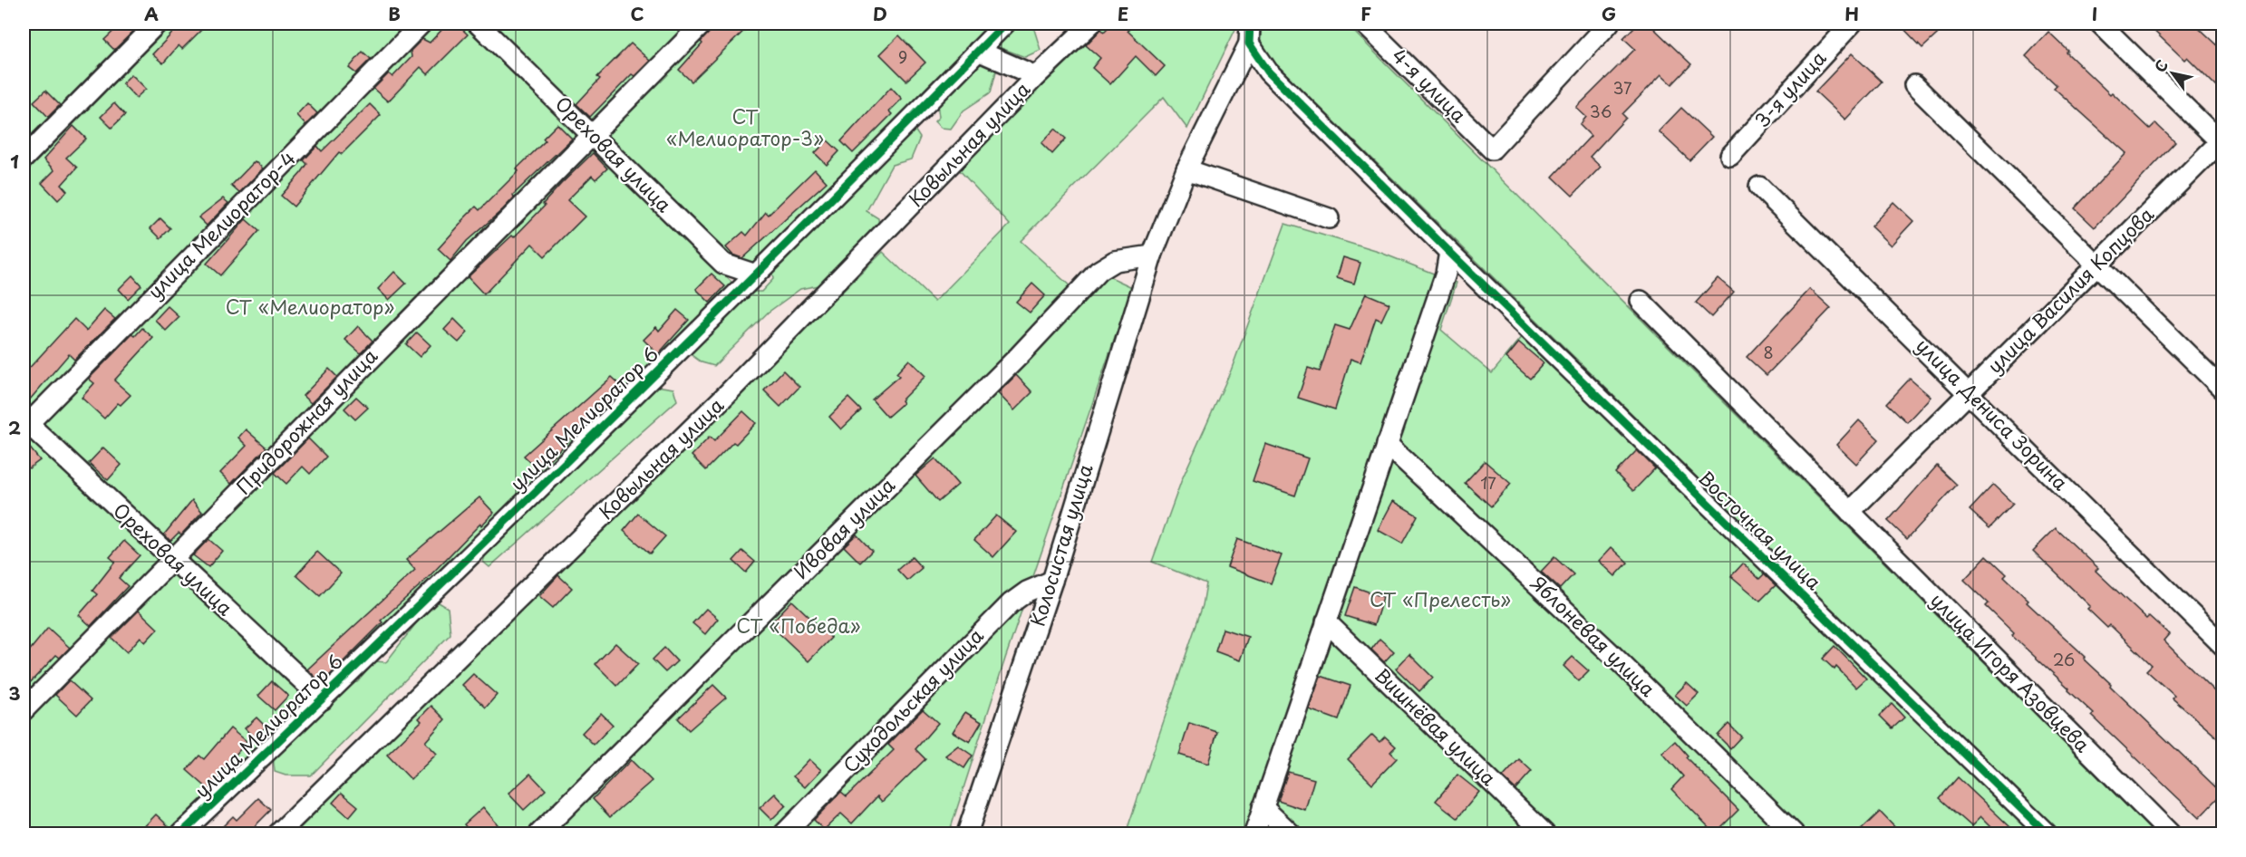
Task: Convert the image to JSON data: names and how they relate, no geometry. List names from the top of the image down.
{
  "streets": {
    "street": [
      "4-я улица",
      "3-я улица",
      "Ковыльная улица",
      "Ореховая улица",
      "улица Мелиоратор-4",
      "улица Василия Копцова",
      "улица Дениса Зорина",
      "улица Мелиоратор 6",
      "Придорожная улица",
      "Ивовая улица",
      "Восточная улица",
      "Колосистая улица",
      "Яблоневая улица",
      "улица Игоря Азовцева",
      "Суходольская улица",
      "Вишнёвая улица"
    ]
  },
  "crossings": [
    ["Ковыльная улица", "улица Мелиоратор 6"],
    ["Ореховая улица", "улица Мелиоратор-4"],
    ["Ореховая улица", "улица Мелиоратор 6"],
    ["Ореховая улица", "Придорожная улица"],
    ["улица Василия Копцова", "улица Дениса Зорина"],
    ["улица Василия Копцова", "улица Игоря Азовцева"],
    ["Ивовая улица", "Колосистая улица"],
    ["Восточная улица", "Колосистая улица"],
    ["Колосистая улица", "Суходольская улица"]
  ],
  "parks": [
    "СТ «Мелиоратор-3»",
    "СТ «Мелиоратор»",
    "СТ «Прелесть»",
    "СТ «Победа»"
  ],
  "house_numbers": [
    "9",
    "37",
    "36",
    "8",
    "17",
    "26"
  ],
  "north": "top left",
  "grid": {
    "columns": [
      "A",
      "B",
      "C",
      "D",
      "E",
      "F",
      "G",
      "H",
      "I"
    ],
    "rows": ["1", "2", "3"]
  }
}
